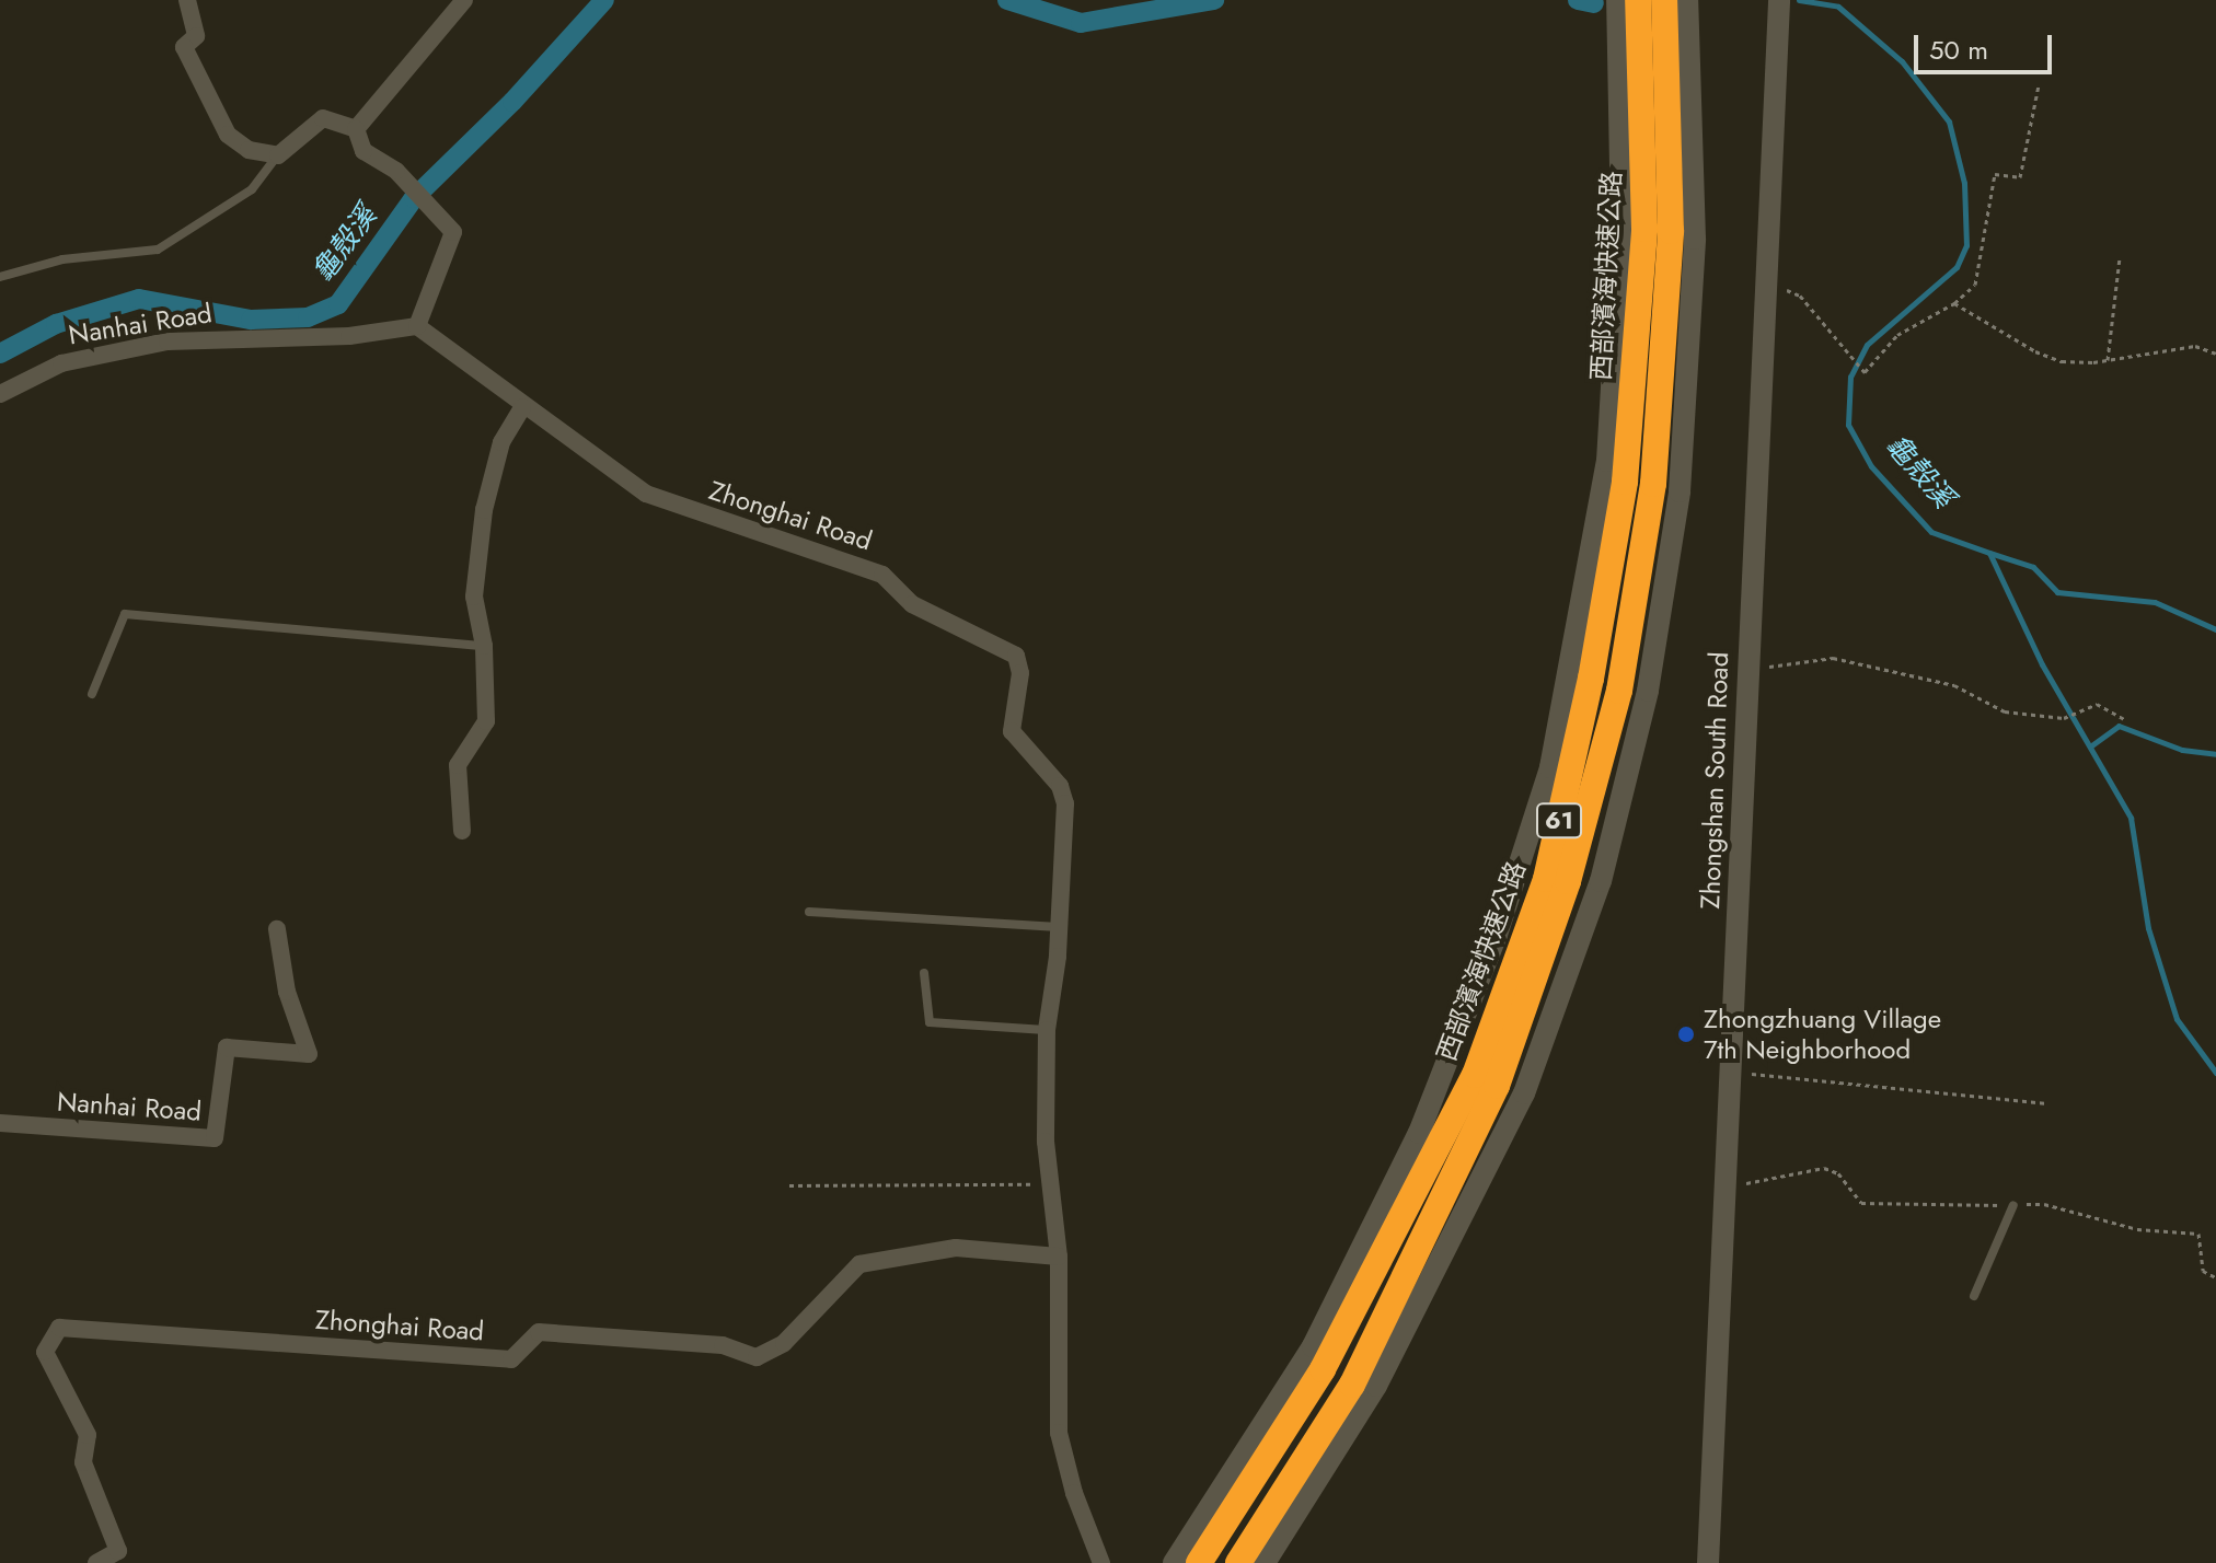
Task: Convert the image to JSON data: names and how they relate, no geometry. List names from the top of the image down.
{
  "streets": {
    "highway": ["西部濱海快速公路", "61"],
    "street": ["Nanhai Road", "Zhonghai Road", "Zhongshan South Road"]
  },
  "crossings": [
    ["Nanhai Road", "Zhonghai Road"]
  ],
  "water": ["龜殼溪"],
  "places": ["Zhongzhuang Village 7th Neighborhood"],
  "scale_bar": "50 m"
}
